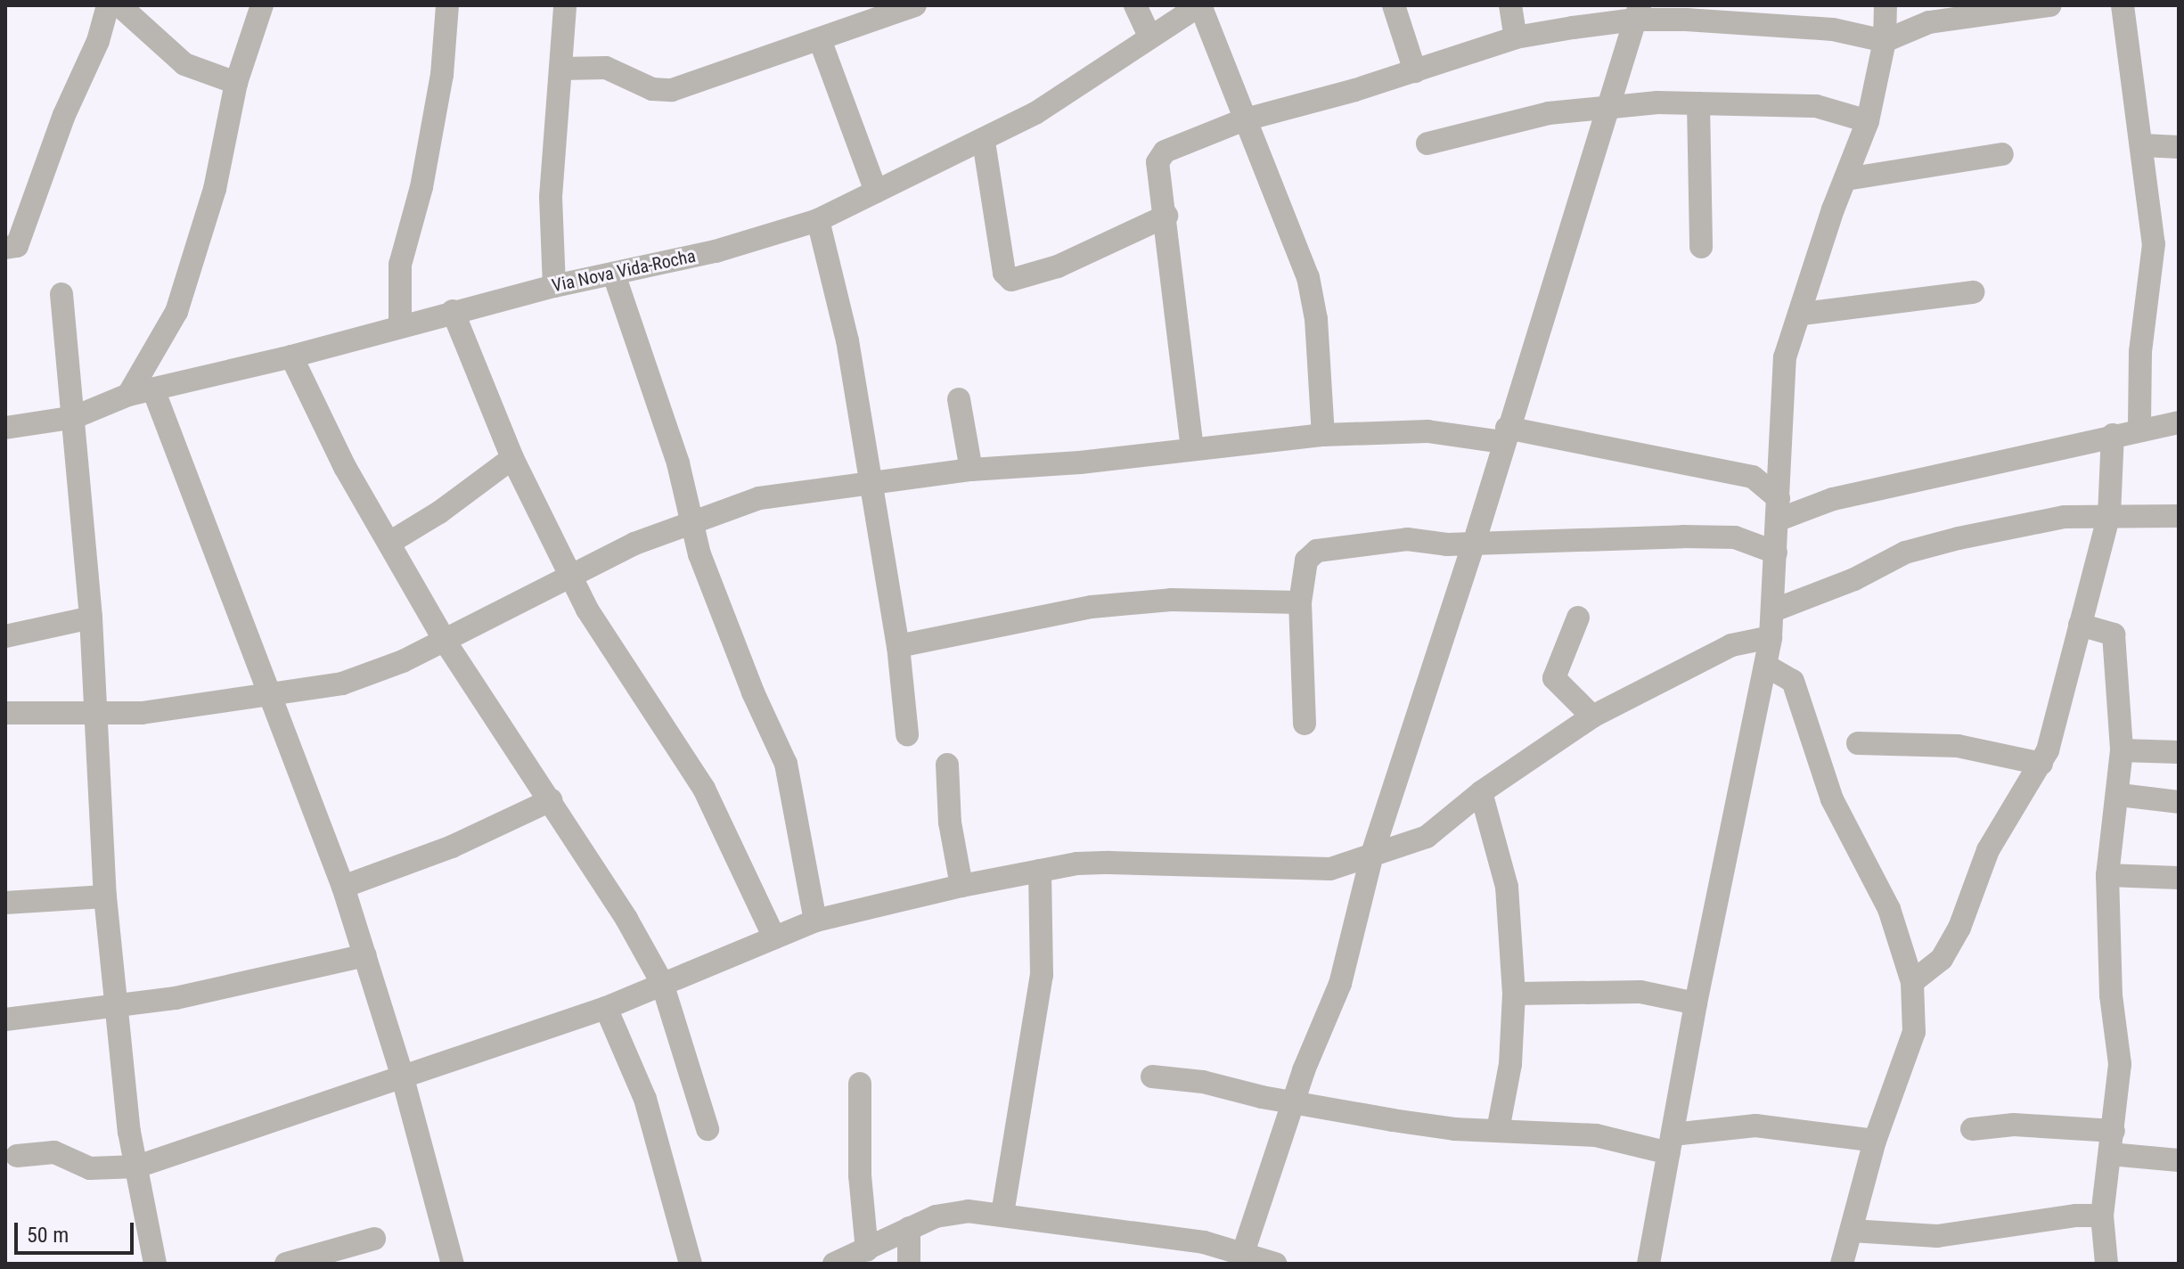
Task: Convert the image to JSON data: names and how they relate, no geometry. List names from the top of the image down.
{
  "streets": {
    "street": ["Via Nova Vida-Rocha"]
  },
  "scale_bar": "50 m"
}
